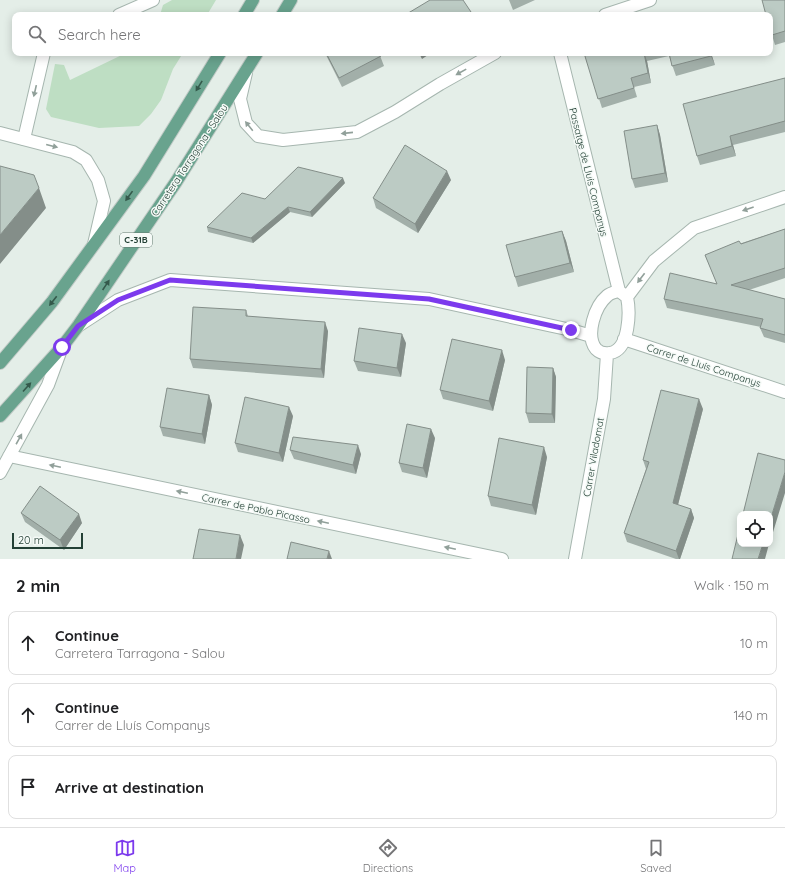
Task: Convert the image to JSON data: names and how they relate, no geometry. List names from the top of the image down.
{
  "streets": {
    "main road": ["Carretera Tarragona - Salou", "C-31B"],
    "street": [
      "Passatge de Lluís Companys",
      "Carrer de Lluís Companys",
      "Carrer Viladomat",
      "Carrer de Pablo Picasso"
    ]
  },
  "crossings": [
    ["Passatge de Lluís Companys", "Carrer de Lluís Companys"]
  ],
  "one_way": ["Carrer de Pablo Picasso"],
  "scale_bar": "20 m",
  "page": {
    "search": "Search here",
    "scale": "20 m",
    "heading": ["2 min", "Walk · 150 m"],
    "list": [
      ["Continue", "Carretera Tarragona - Salou", "10 m"],
      ["Continue", "Carrer de Lluís Companys", "140 m"],
      "Arrive at destination"
    ],
    "nav": ["Map", "Directions", "Saved"]
  }
}
